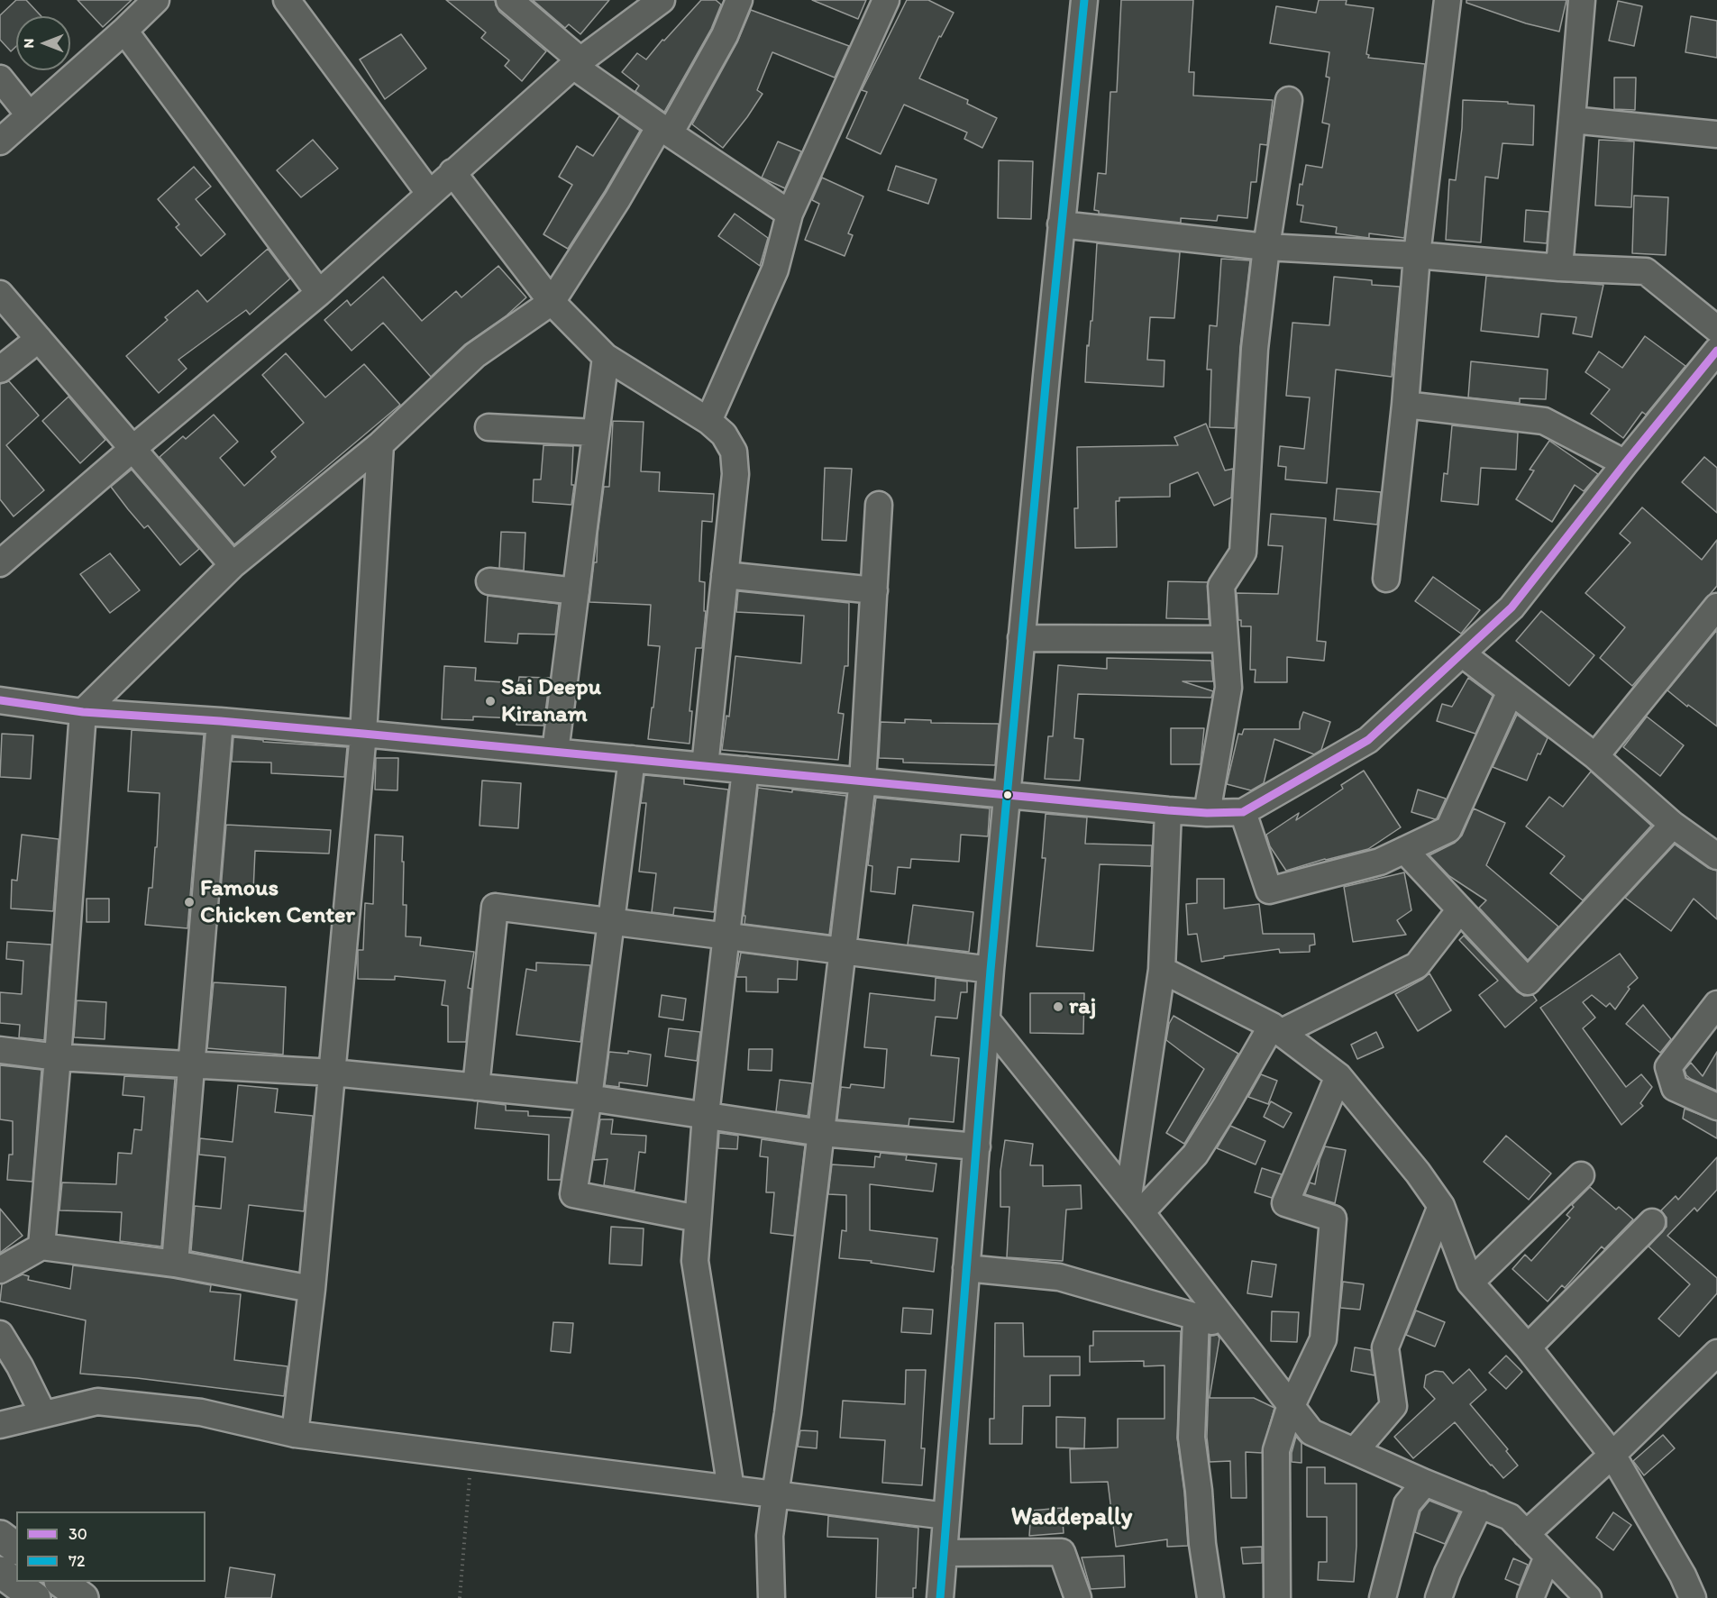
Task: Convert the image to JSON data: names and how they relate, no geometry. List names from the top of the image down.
{
  "districts": ["Waddepally"],
  "places": ["Sai Deepu Kiranam", "Famous Chicken Center", "raj"],
  "lines": ["transit line 72", "transit line 30"],
  "legend": ["30", "72"],
  "north": "left"
}
